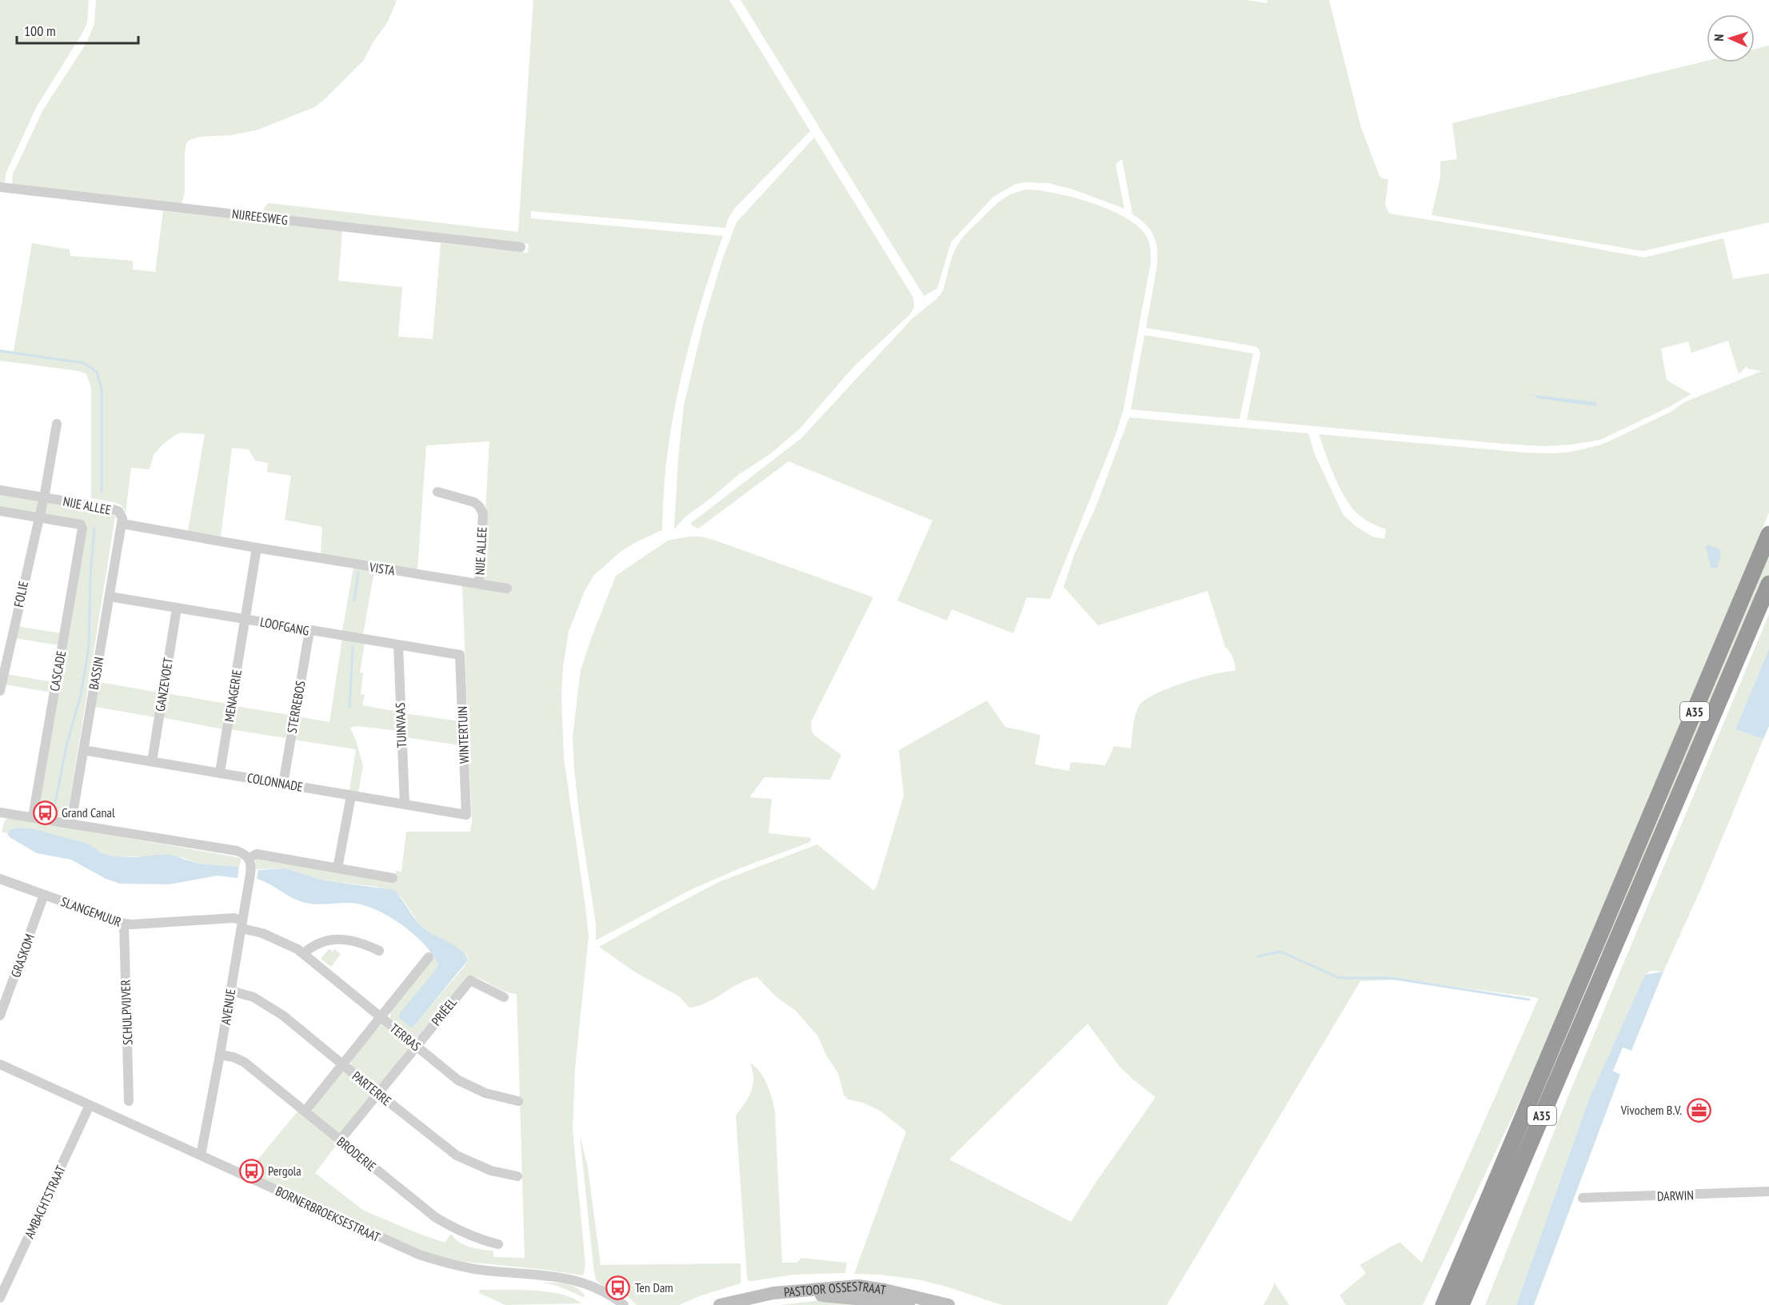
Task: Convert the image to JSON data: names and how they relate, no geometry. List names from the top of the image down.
{
  "streets": {
    "highway": ["A35"],
    "main road": ["PASTOOR OSSESTRAAT"],
    "street": [
      "NIJREESWEG",
      "NIJE ALLEE",
      "VISTA",
      "FOLIE",
      "LOOFGANG",
      "CASCADE",
      "BASSIN",
      "GANZEVOET",
      "MENAGERIE",
      "STERREBOS",
      "TUINVAAS",
      "WINTERTUIN",
      "COLONNADE",
      "SLANGEMUUR",
      "GRASKOM",
      "AVENUE",
      "PRIËEL",
      "SCHULPVIJVER",
      "TERRAS",
      "PARTERRE",
      "BRODERIE",
      "DARWIN",
      "AMBACHTSTRAAT",
      "BORNERBROEKSESTRAAT"
    ]
  },
  "crossings": [
    ["NIJE ALLEE", "VISTA"],
    ["NIJE ALLEE", "FOLIE"],
    ["NIJE ALLEE", "CASCADE"],
    ["NIJE ALLEE", "BASSIN"],
    ["VISTA", "BASSIN"],
    ["LOOFGANG", "BASSIN"],
    ["LOOFGANG", "GANZEVOET"],
    ["LOOFGANG", "MENAGERIE"],
    ["LOOFGANG", "STERREBOS"],
    ["LOOFGANG", "TUINVAAS"],
    ["LOOFGANG", "WINTERTUIN"],
    ["BASSIN", "COLONNADE"],
    ["GANZEVOET", "COLONNADE"],
    ["MENAGERIE", "COLONNADE"],
    ["STERREBOS", "COLONNADE"],
    ["TUINVAAS", "COLONNADE"],
    ["WINTERTUIN", "COLONNADE"],
    ["SLANGEMUUR", "GRASKOM"],
    ["SLANGEMUUR", "AVENUE"],
    ["SLANGEMUUR", "SCHULPVIJVER"],
    ["SLANGEMUUR", "TERRAS"],
    ["AVENUE", "TERRAS"],
    ["AVENUE", "PARTERRE"],
    ["AVENUE", "BRODERIE"],
    ["AVENUE", "BORNERBROEKSESTRAAT"],
    ["PRIËEL", "TERRAS"],
    ["PRIËEL", "PARTERRE"],
    ["PRIËEL", "BRODERIE"],
    ["AMBACHTSTRAAT", "BORNERBROEKSESTRAAT"]
  ],
  "places": {
    "bus stop": ["Grand Canal", "Pergola", "Ten Dam"],
    "office": ["Vivochem B.V."]
  },
  "scale_bar": "100 m",
  "north": "left"
}
